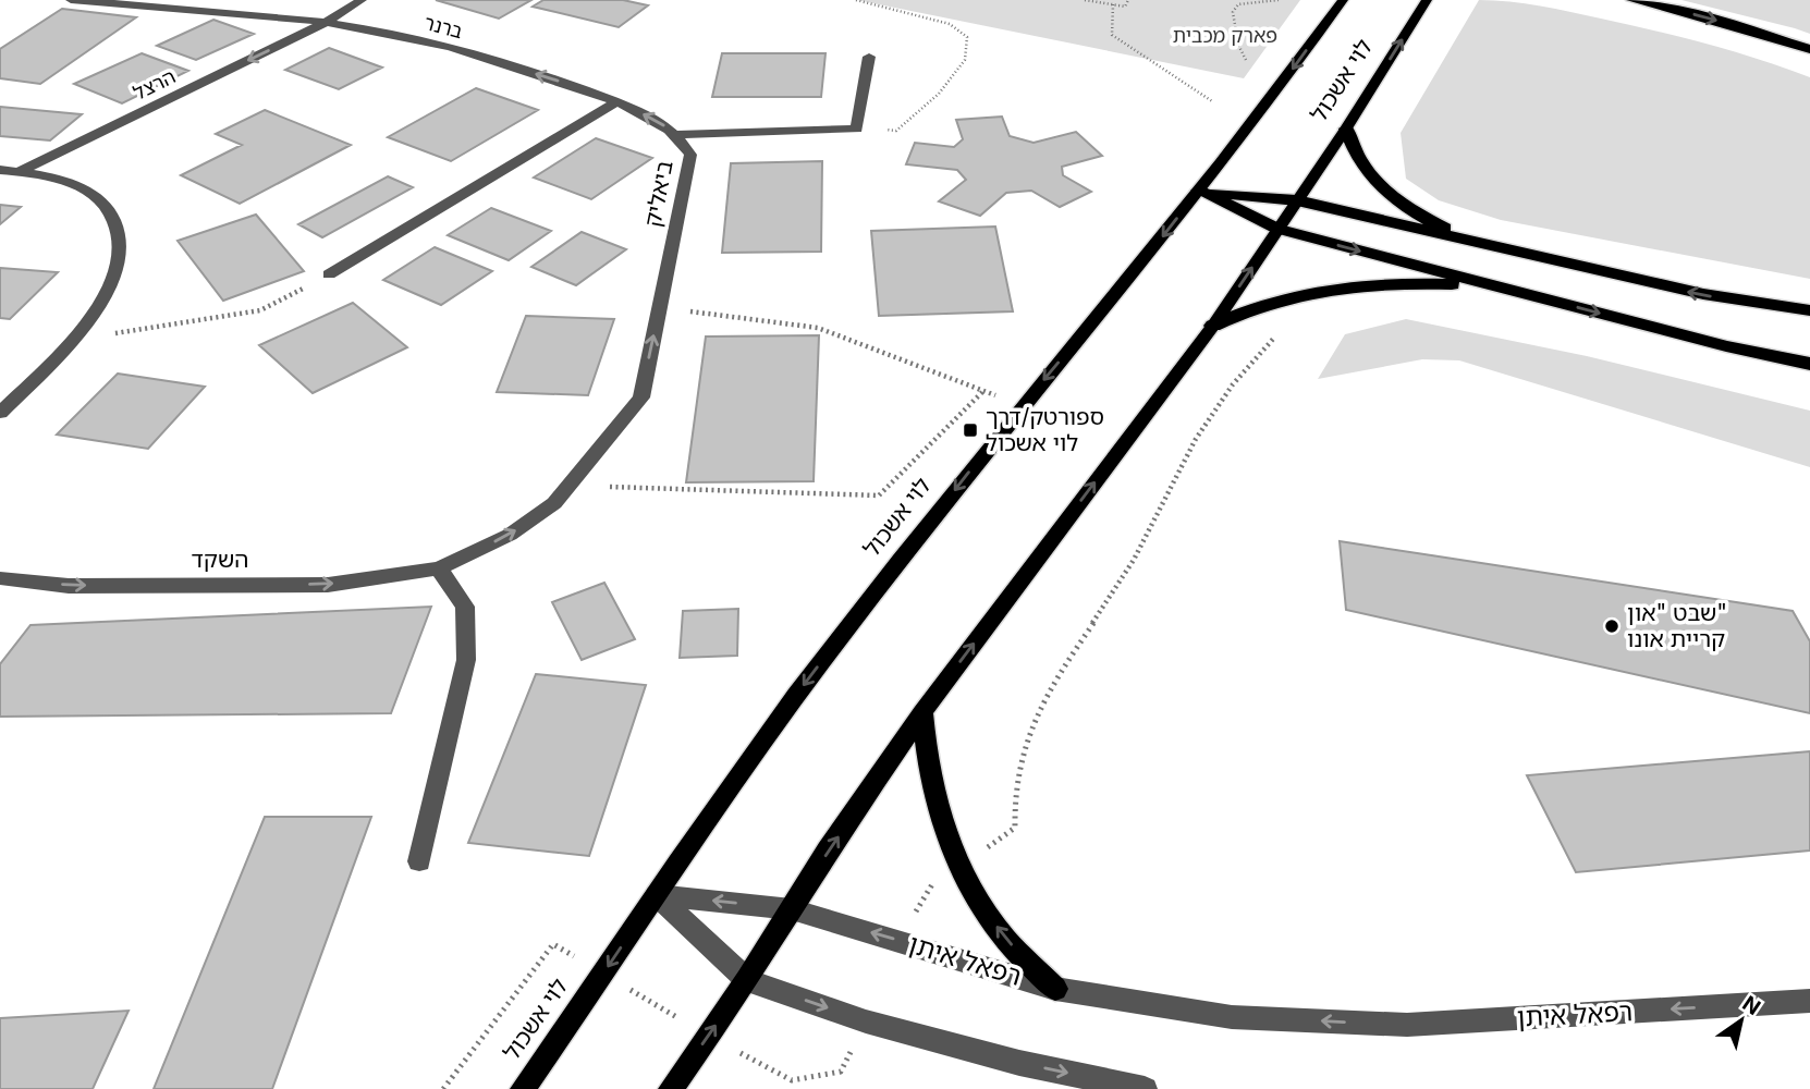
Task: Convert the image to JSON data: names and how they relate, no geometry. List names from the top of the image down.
{
  "streets": {
    "main road": ["לוי אשכול"],
    "street": [
      "ברנר",
      "הרצל",
      "ביאליק",
      "השקד",
      "רפאל איתן"
    ]
  },
  "crossings": [
    ["ברנר", "הרצל"],
    ["ברנר", "ביאליק"],
    ["לוי אשכול", "רפאל איתן"],
    ["ביאליק", "השקד"]
  ],
  "one_way": [
    "ברנר",
    "הרצל",
    "השקד",
    "רפאל איתן"
  ],
  "parks": ["פארק מכבית"],
  "places": {
    "transit": ["ספורטק/דרך לוי אשכול"],
    "other": ["שבט \"און\" קריית אונו"]
  },
  "north": "top right"
}
